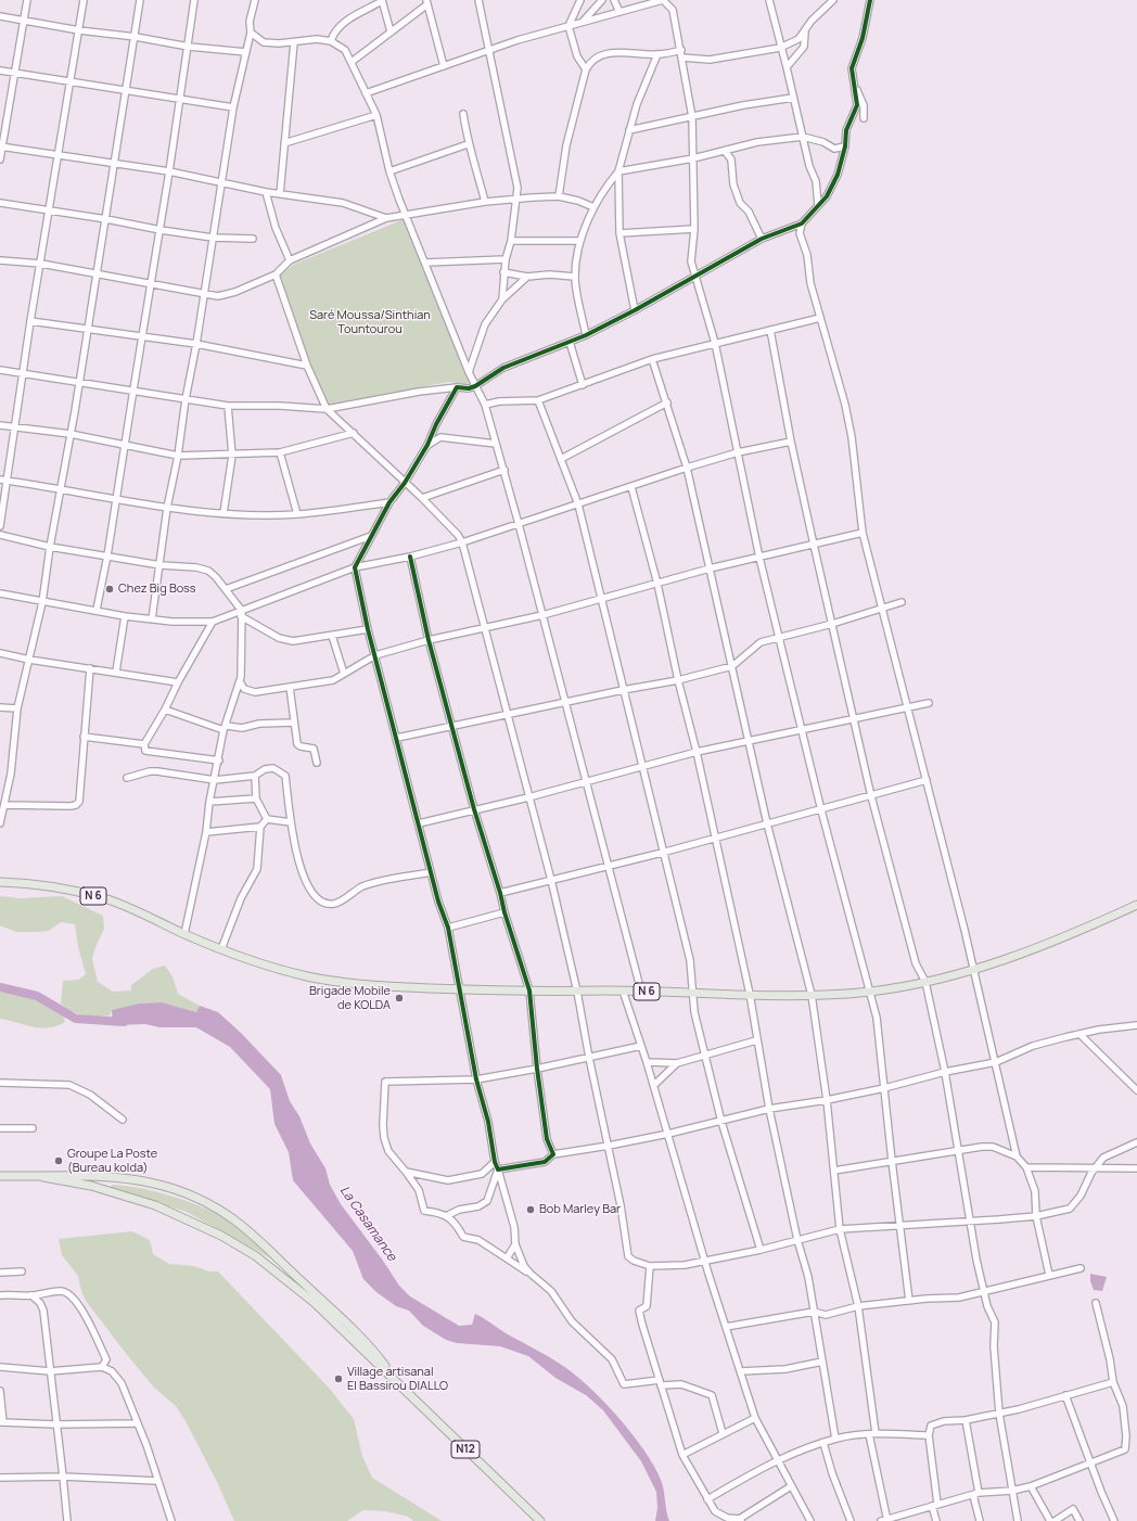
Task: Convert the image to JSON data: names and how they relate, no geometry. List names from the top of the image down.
{
  "streets": {
    "main road": ["N 6", "N12"]
  },
  "water": ["La Casamance"],
  "parks": ["Saré Moussa/Sinthian Tountourou"],
  "places": [
    "Chez Big Boss",
    "Brigade Mobile de KOLDA",
    "Groupe La Poste (Bureau kolda)",
    "Bob Marley Bar",
    "Village artisanal El Bassirou DIALLO"
  ]
}
